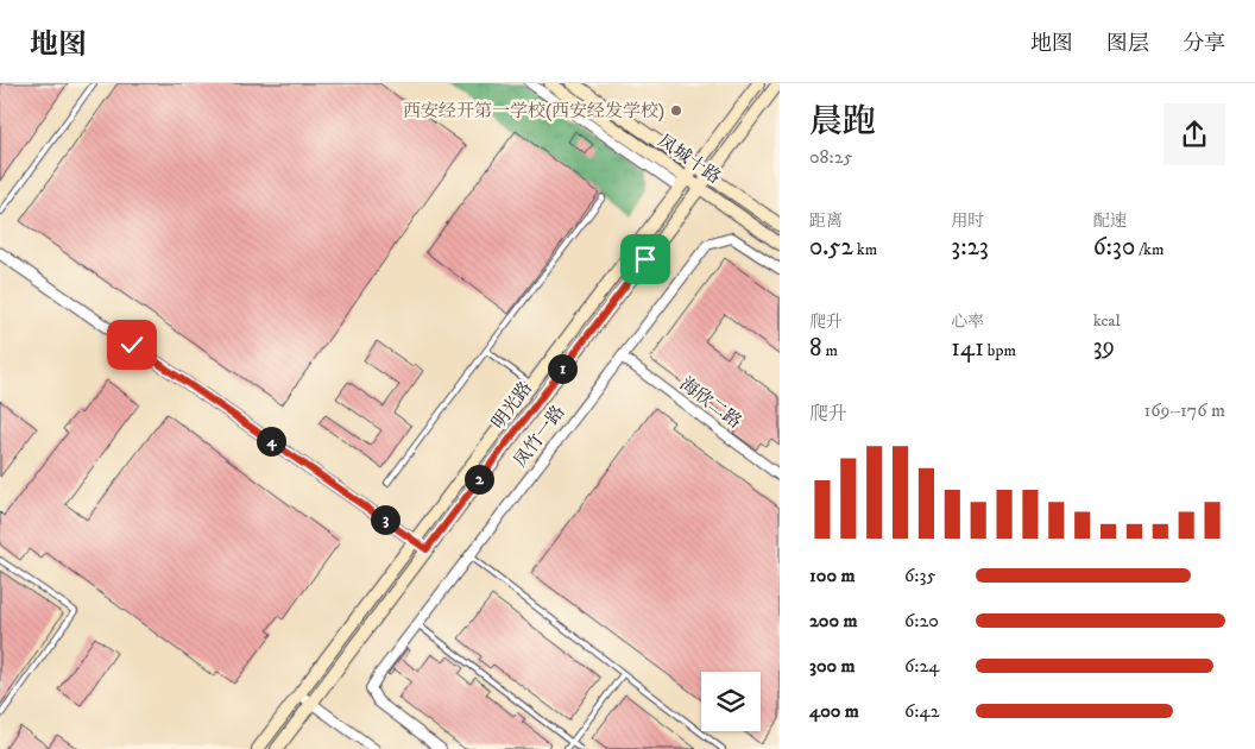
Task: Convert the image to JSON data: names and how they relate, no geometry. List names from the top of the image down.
{
  "streets": {
    "main road": ["凤城十路", "明光路"],
    "street": ["海欣二路", "凤竹一路"]
  },
  "crossings": [
    ["凤城十路", "明光路"],
    ["海欣二路", "凤竹一路"]
  ],
  "places": ["西安经开第一学校(西安经发学校)"],
  "page": {
    "header": "地图",
    "nav": ["地图", "图层", "分享"],
    "heading": ["晨跑", "08:25"],
    "stats": [
      ["距离", "0.52 km"],
      ["用时", "3:23"],
      ["配速", "6:30 /km"],
      ["爬升", "8 m"],
      ["心率", "141 bpm"],
      ["kcal", "39"]
    ],
    "pins": [
      "1",
      "4",
      "2",
      "3"
    ],
    "chart": ["爬升", "169–176 m"],
    "list": [
      {
        "name": "100 m",
        "note": "6:35"
      },
      {
        "name": "200 m",
        "note": "6:20"
      },
      {
        "name": "300 m",
        "note": "6:24"
      },
      {
        "name": "400 m",
        "note": "6:42"
      }
    ]
  }
}
